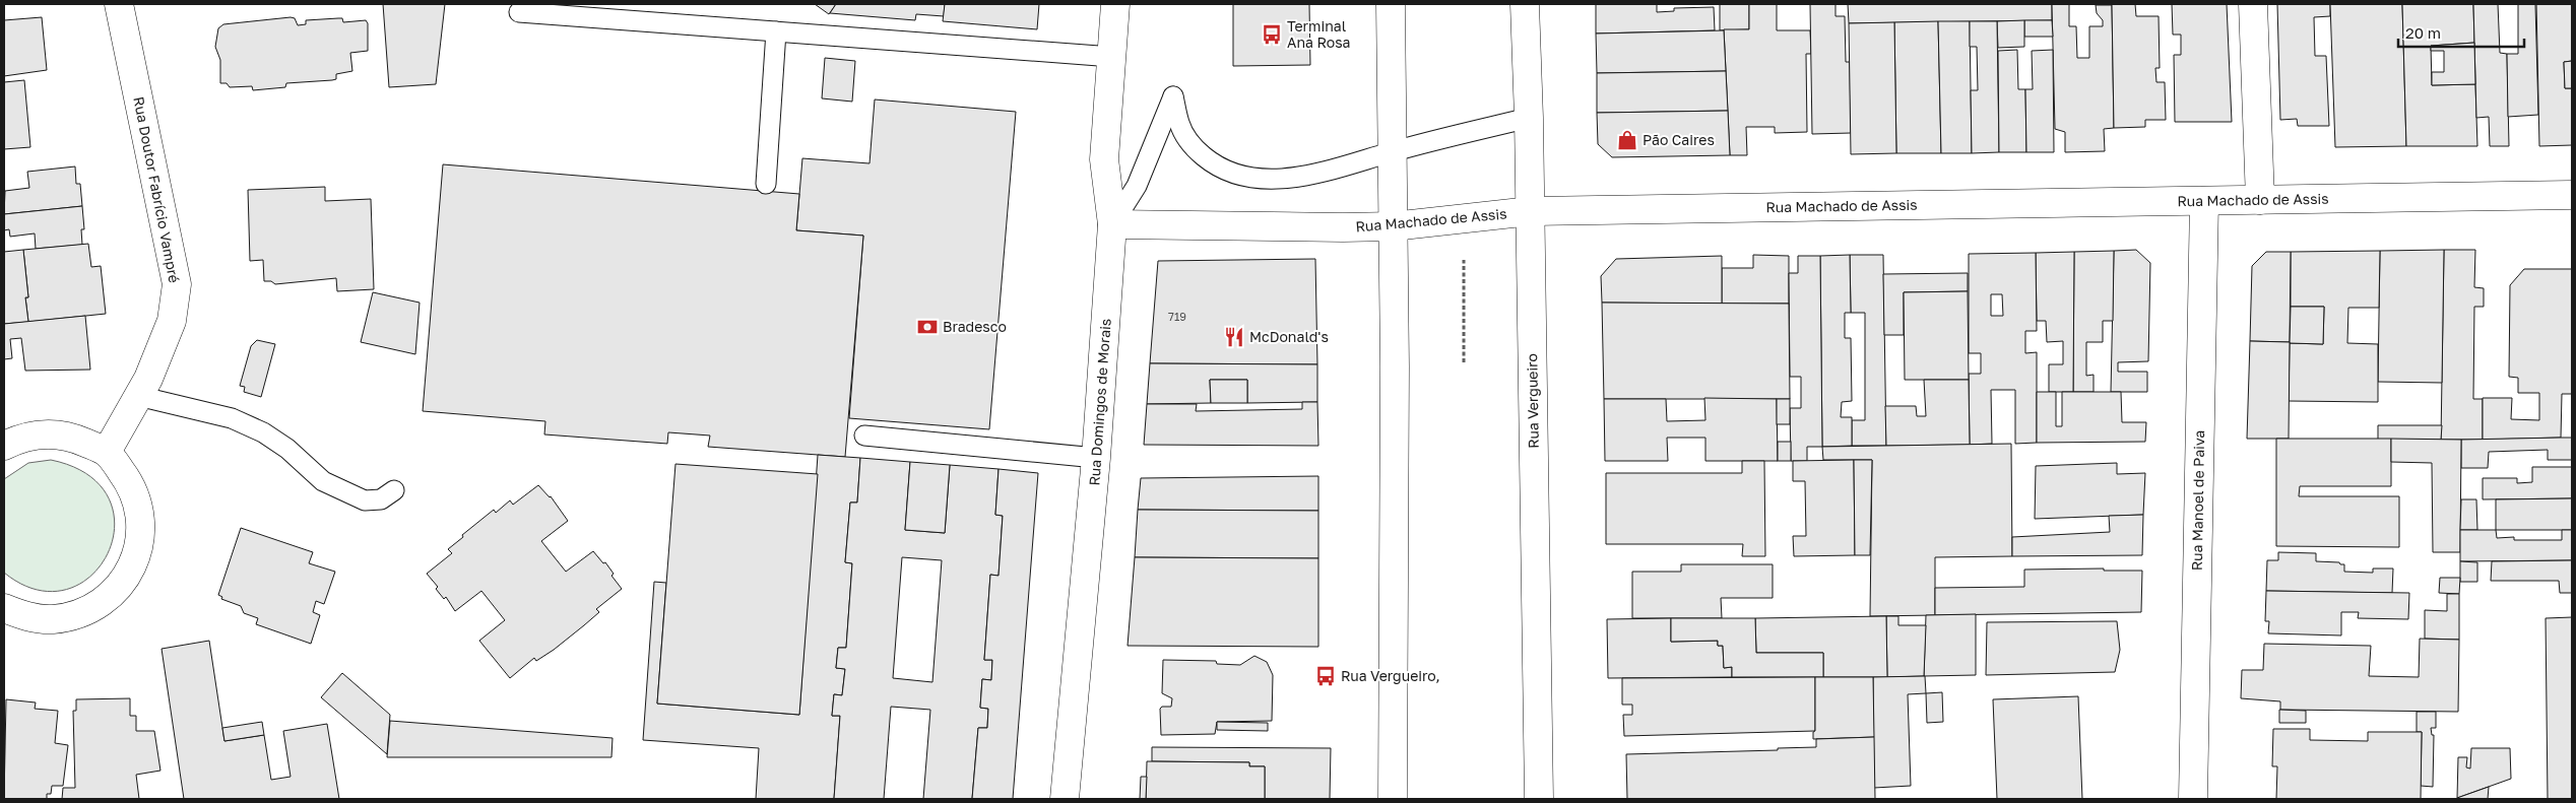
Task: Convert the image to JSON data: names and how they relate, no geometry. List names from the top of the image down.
{
  "streets": {
    "street": [
      "Rua Doutor Fabrício Vampré",
      "Rua Machado de Assis",
      "Rua Vergueiro",
      "Rua Domingos de Morais",
      "Rua Manoel de Paiva"
    ]
  },
  "crossings": [
    ["Rua Machado de Assis", "Rua Vergueiro"],
    ["Rua Machado de Assis", "Rua Domingos de Morais"],
    ["Rua Machado de Assis", "Rua Manoel de Paiva"]
  ],
  "places": {
    "bus stop": ["Terminal Ana Rosa", "Rua Vergueiro,"],
    "shop": ["Pão Caires"],
    "bank": ["Bradesco"],
    "restaurant": ["McDonald's"]
  },
  "house_numbers": ["719"],
  "scale_bar": "20 m"
}
